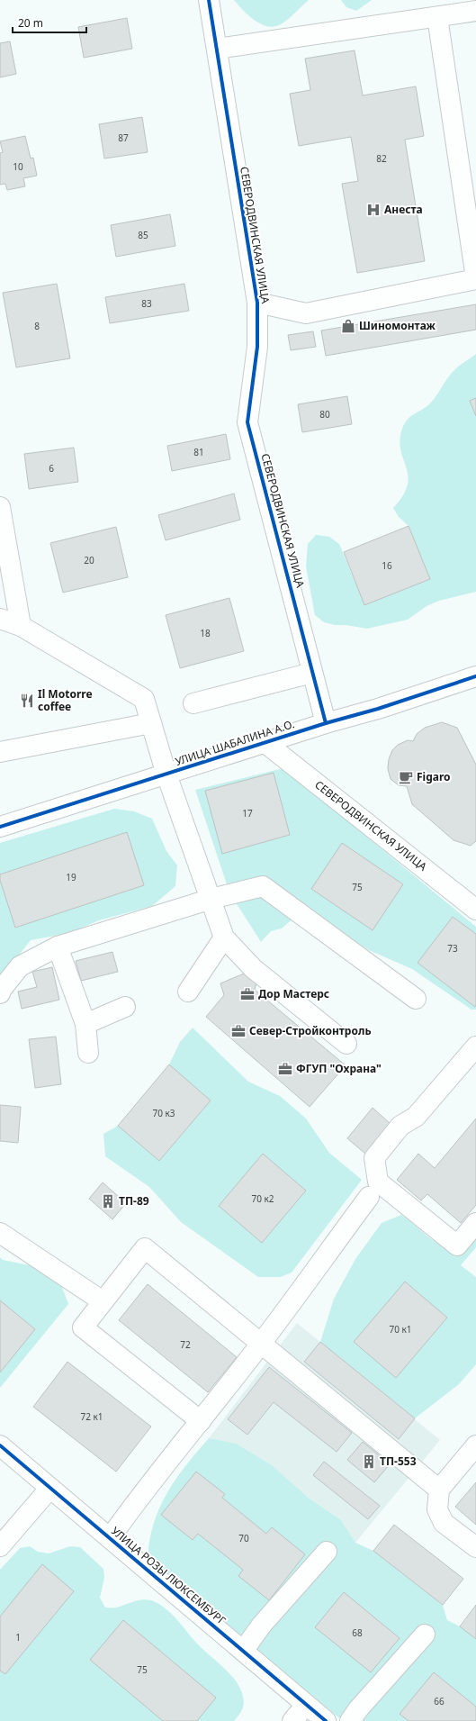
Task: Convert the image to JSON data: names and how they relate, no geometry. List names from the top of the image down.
{
  "streets": {
    "street": ["СЕВЕРОДВИНСКАЯ УЛИЦА", "УЛИЦА ШАБАЛИНА А.О.", "УЛИЦА РОЗЫ ЛЮКСЕМБУРГ"]
  },
  "crossings": [
    ["СЕВЕРОДВИНСКАЯ УЛИЦА", "УЛИЦА ШАБАЛИНА А.О."]
  ],
  "places": {
    "hospital": ["Анеста"],
    "shop": ["Шиномонтаж"],
    "restaurant": ["Il Motorre coffee"],
    "cafe": ["Figaro"],
    "office": ["Дор Мастерс", "Север-Стройконтроль", "ФГУП \"Охрана\""],
    "building": ["ТП-89", "ТП-553"]
  },
  "house_numbers": [
    "87",
    "82",
    "10",
    "85",
    "83",
    "8",
    "80",
    "81",
    "6",
    "20",
    "16",
    "18",
    "17",
    "19",
    "75",
    "73",
    "70 к3",
    "70 к2",
    "70 к1",
    "72",
    "72 к1",
    "70",
    "68",
    "1",
    "75",
    "66"
  ],
  "scale_bar": "20 m"
}
